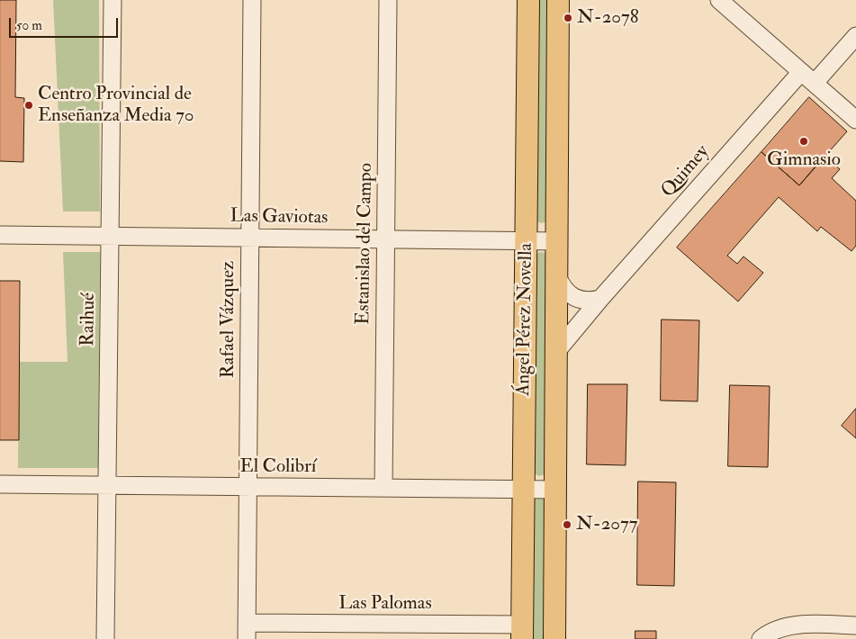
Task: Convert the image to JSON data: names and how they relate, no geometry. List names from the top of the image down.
{
  "streets": {
    "main road": ["Ángel Pérez Novella"],
    "street": [
      "Quimey",
      "Las Gaviotas",
      "Estanislao del Campo",
      "Raihué",
      "Rafael Vázquez",
      "El Colibrí",
      "Las Palomas"
    ]
  },
  "crossings": [
    ["Quimey", "Ángel Pérez Novella"],
    ["Las Gaviotas", "Estanislao del Campo"],
    ["Las Gaviotas", "Raihué"],
    ["Las Gaviotas", "Rafael Vázquez"],
    ["Las Gaviotas", "Ángel Pérez Novella"],
    ["Estanislao del Campo", "El Colibrí"],
    ["Raihué", "El Colibrí"],
    ["Rafael Vázquez", "El Colibrí"],
    ["Rafael Vázquez", "Las Palomas"],
    ["Ángel Pérez Novella", "El Colibrí"],
    ["Ángel Pérez Novella", "Las Palomas"]
  ],
  "places": [
    "N-2078",
    "Centro Provincial de Enseñanza Media 70",
    "Gimnasio",
    "N-2077"
  ],
  "scale_bar": "50 m"
}
